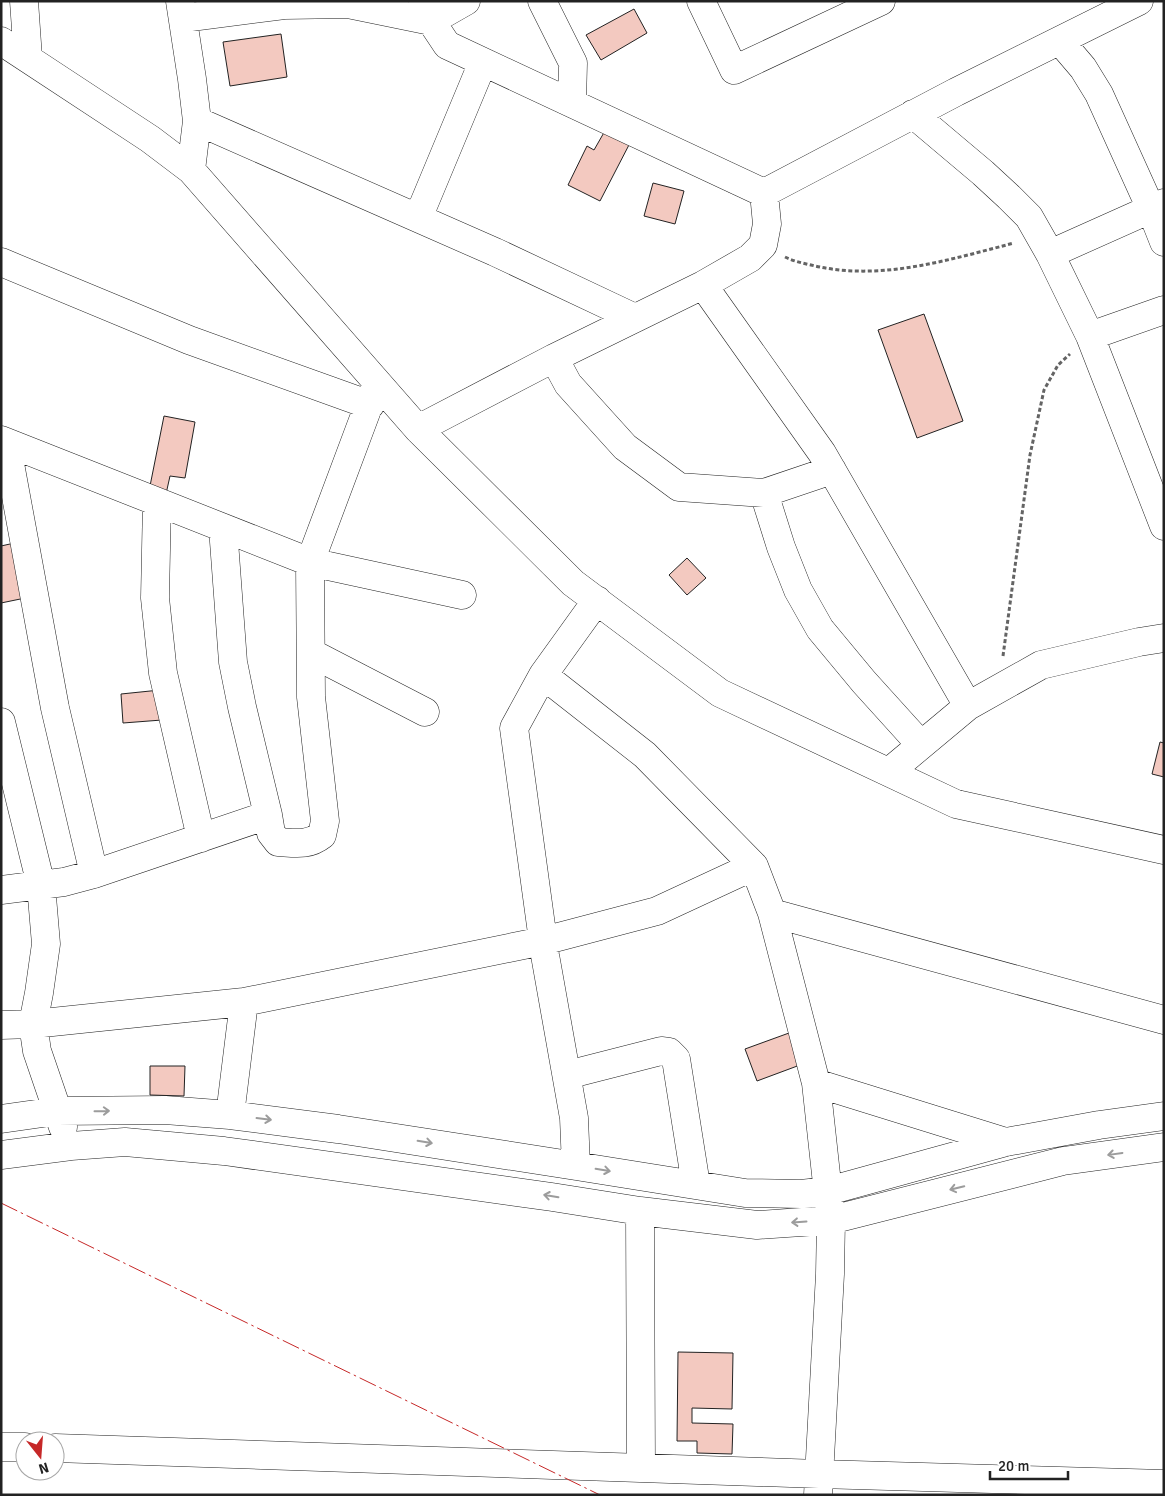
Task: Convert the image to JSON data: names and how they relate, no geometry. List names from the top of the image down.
{
  "scale_bar": "20 m",
  "north": "bottom"
}
